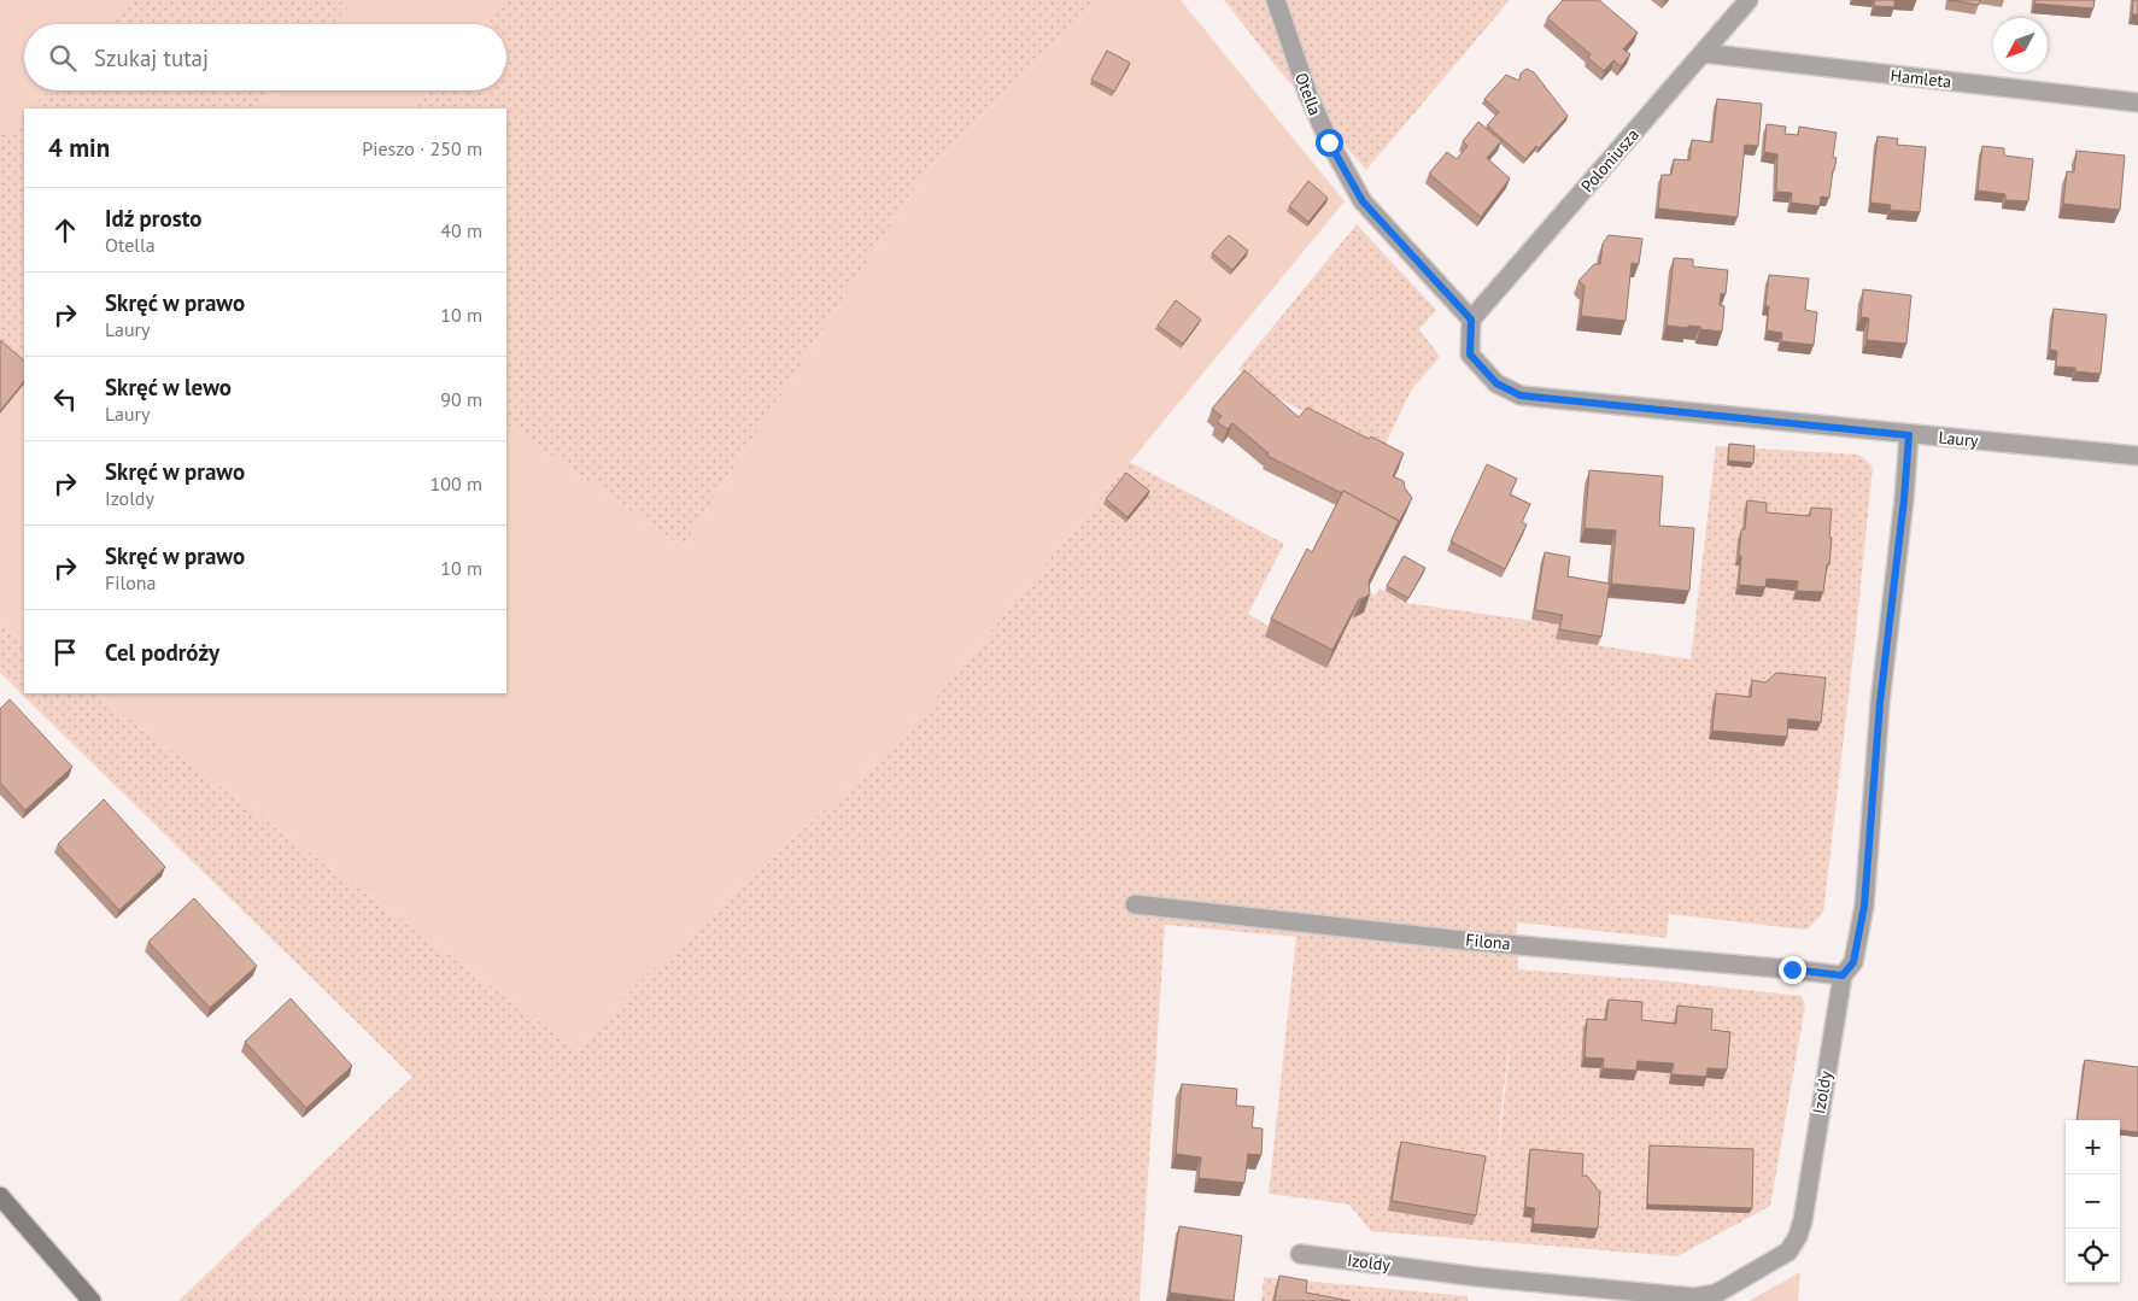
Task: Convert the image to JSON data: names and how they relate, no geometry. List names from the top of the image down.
{
  "streets": {
    "street": [
      "Hamleta",
      "Otella",
      "Poloniusza",
      "Laury",
      "Filona",
      "Izoldy"
    ]
  },
  "crossings": [
    ["Hamleta", "Poloniusza"],
    ["Otella", "Poloniusza"],
    ["Otella", "Laury"],
    ["Poloniusza", "Laury"],
    ["Laury", "Izoldy"],
    ["Filona", "Izoldy"]
  ],
  "north": "bottom left",
  "page": {
    "search": "Szukaj tutaj",
    "heading": ["4 min", "Pieszo · 250 m"],
    "list": [
      ["Idź prosto", "Otella", "40 m"],
      ["Skręć w prawo", "Laury", "10 m"],
      ["Skręć w lewo", "Laury", "90 m"],
      ["Skręć w prawo", "Izoldy", "100 m"],
      ["Skręć w prawo", "Filona", "10 m"],
      "Cel podróży"
    ],
    "map_buttons": ["+", "−"]
  }
}
